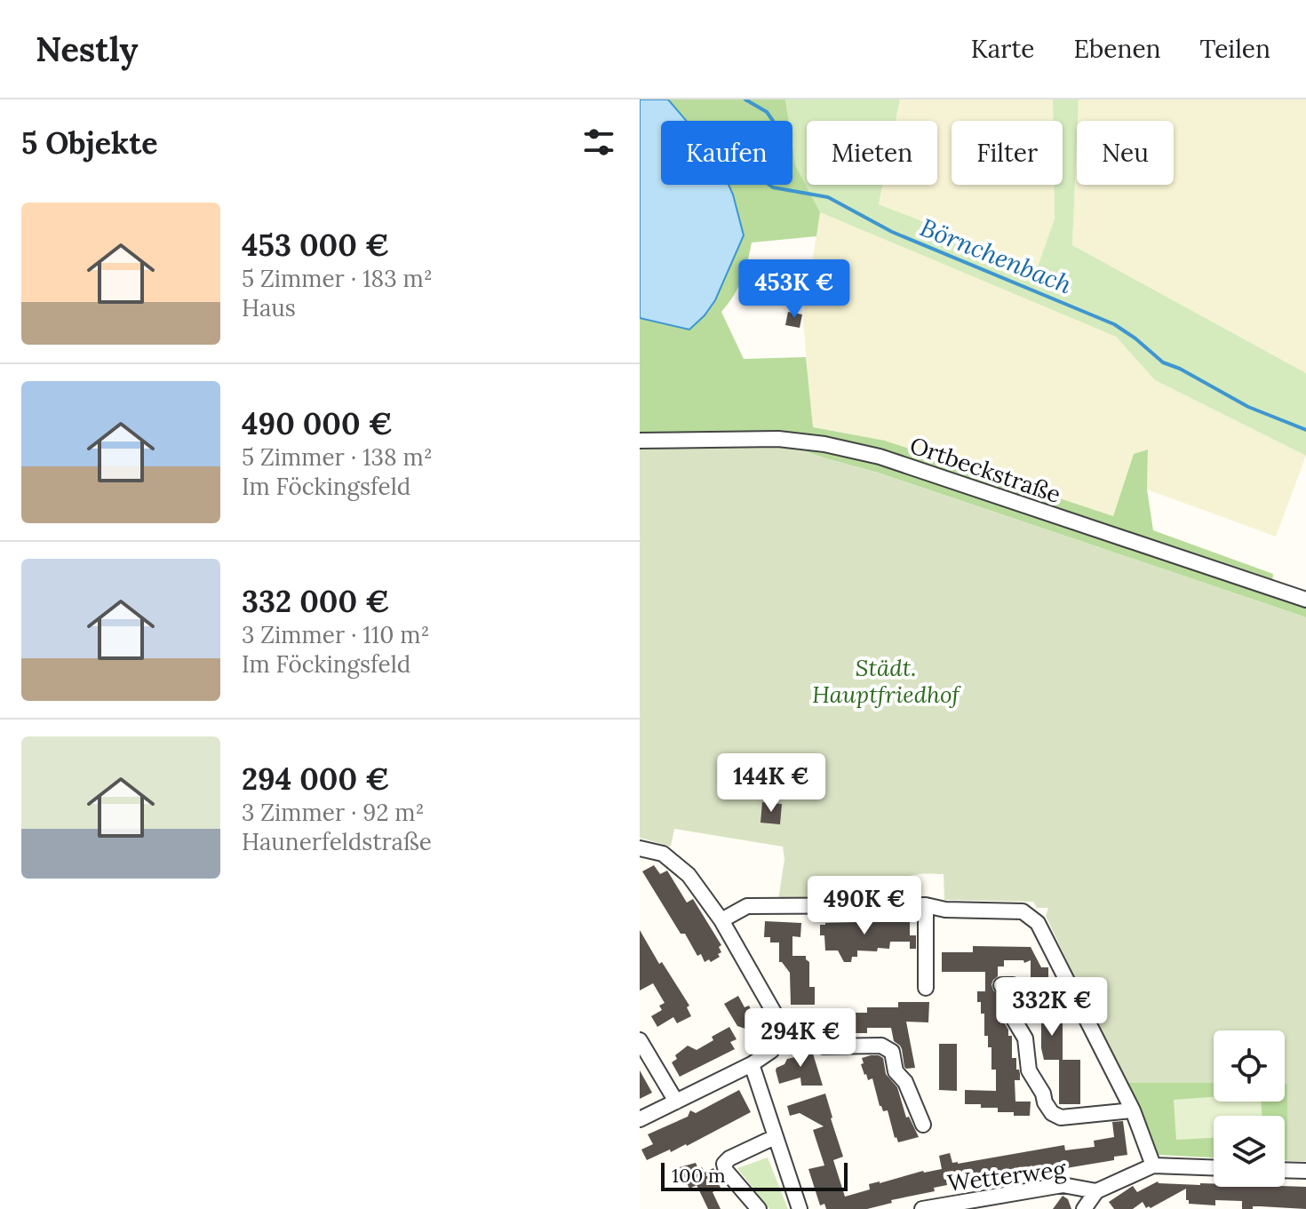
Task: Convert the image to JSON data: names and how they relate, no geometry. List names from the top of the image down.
{
  "streets": {
    "street": ["Ortbeckstraße", "Wetterweg"]
  },
  "water": ["Börnchenbach"],
  "parks": ["Städt. Hauptfriedhof"],
  "scale_bar": "100 m",
  "page": {
    "header": "Nestly",
    "nav": ["Karte", "Ebenen", "Teilen"],
    "heading": "5 Objekte",
    "chip": [
      "Kaufen",
      "Mieten",
      "Filter",
      "Neu"
    ],
    "list": [
      {
        "name": "453 000 €",
        "note": "5 Zimmer · 183 m² · Haus"
      },
      {
        "name": "490 000 €",
        "note": "5 Zimmer · 138 m² · Im Föckingsfeld"
      },
      {
        "name": "332 000 €",
        "note": "3 Zimmer · 110 m² · Im Föckingsfeld"
      },
      {
        "name": "294 000 €",
        "note": "3 Zimmer · 92 m² · Haunerfeldstraße"
      }
    ],
    "price": [
      "453K €",
      "144K €",
      "490K €",
      "332K €",
      "294K €"
    ],
    "scale": "100 m"
  }
}
